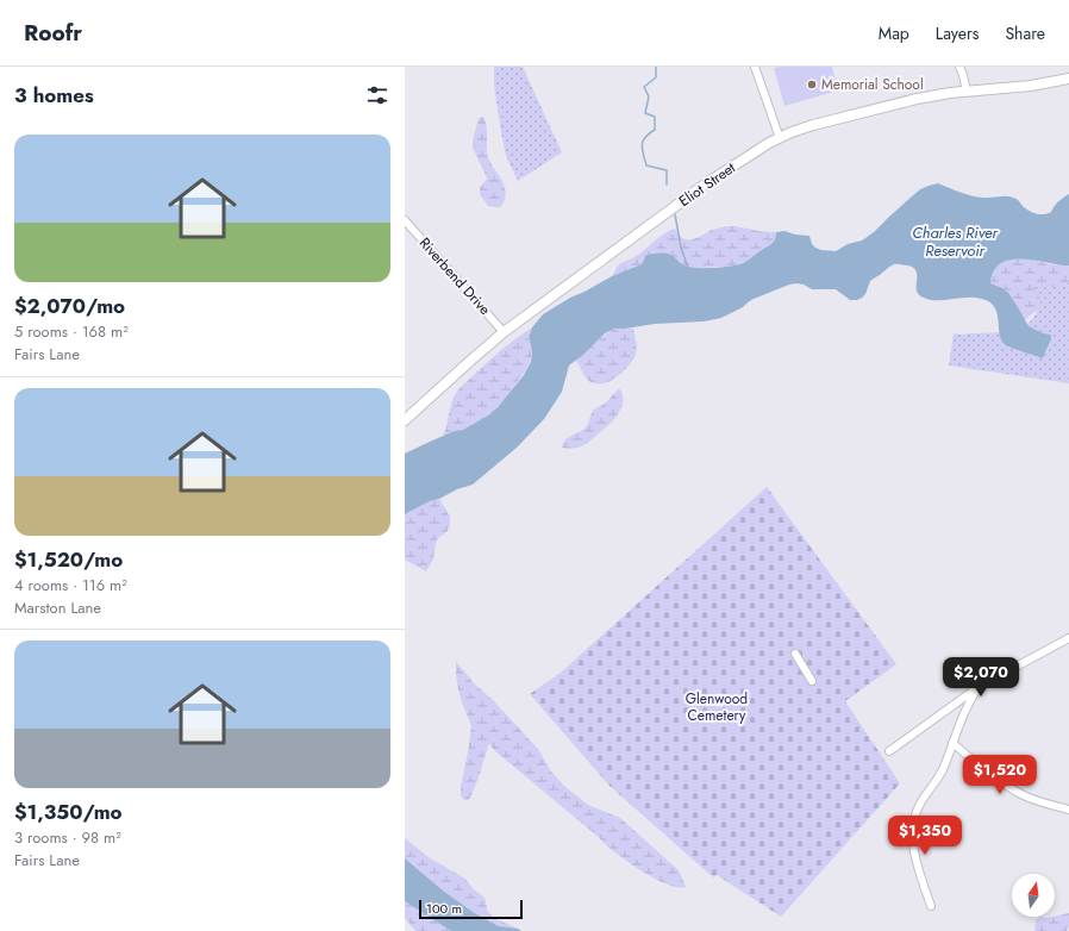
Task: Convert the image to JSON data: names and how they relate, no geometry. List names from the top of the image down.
{
  "streets": {
    "main road": ["Eliot Street"],
    "street": ["Riverbend Drive"]
  },
  "crossings": [
    ["Eliot Street", "Riverbend Drive"]
  ],
  "water": ["Charles River Reservoir"],
  "parks": ["Glenwood Cemetery"],
  "places": ["Memorial School"],
  "scale_bar": "100 m",
  "north": "top",
  "page": {
    "header": "Roofr",
    "nav": ["Map", "Layers", "Share"],
    "heading": "3 homes",
    "list": [
      {
        "name": "$2,070/mo",
        "note": "5 rooms · 168 m² · Fairs Lane"
      },
      {
        "name": "$1,520/mo",
        "note": "4 rooms · 116 m² · Marston Lane"
      },
      {
        "name": "$1,350/mo",
        "note": "3 rooms · 98 m² · Fairs Lane"
      }
    ],
    "price": ["$2,070", "$1,520", "$1,350"],
    "scale": "100 m"
  }
}
